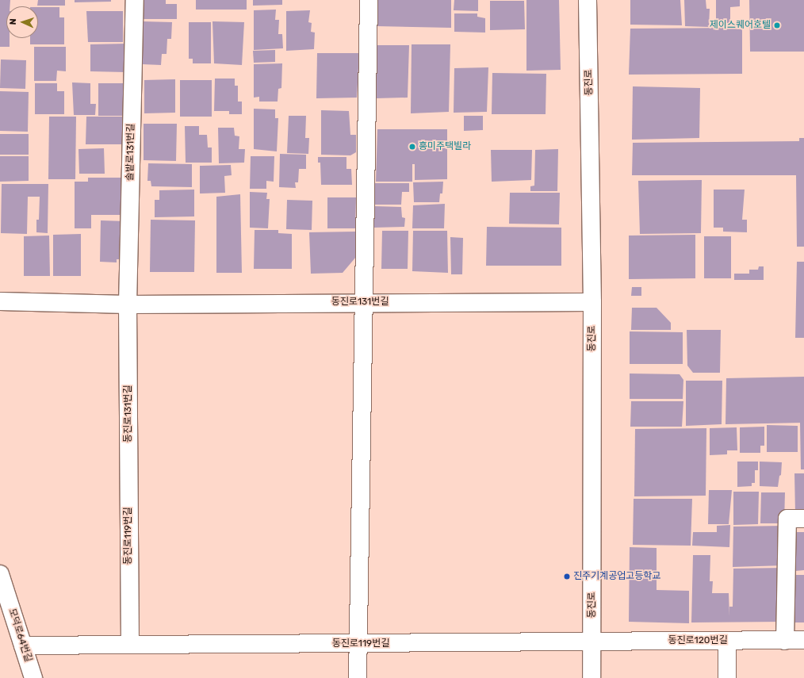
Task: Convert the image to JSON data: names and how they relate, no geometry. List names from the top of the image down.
{
  "streets": {
    "street": [
      "동진로",
      "솔밭로131번길",
      "동진로131번길",
      "동진로119번길",
      "모덕로64번길",
      "동진로120번길"
    ]
  },
  "crossings": [
    ["동진로", "동진로131번길"],
    ["동진로", "동진로119번길"],
    ["동진로", "동진로120번길"],
    ["솔밭로131번길", "동진로131번길"],
    ["동진로131번길", "동진로119번길"],
    ["동진로119번길", "모덕로64번길"],
    ["동진로119번길", "동진로120번길"]
  ],
  "places": ["제이스퀘어호텔", "흥미주택빌라", "진주기계공업고등학교"],
  "north": "left"
}
